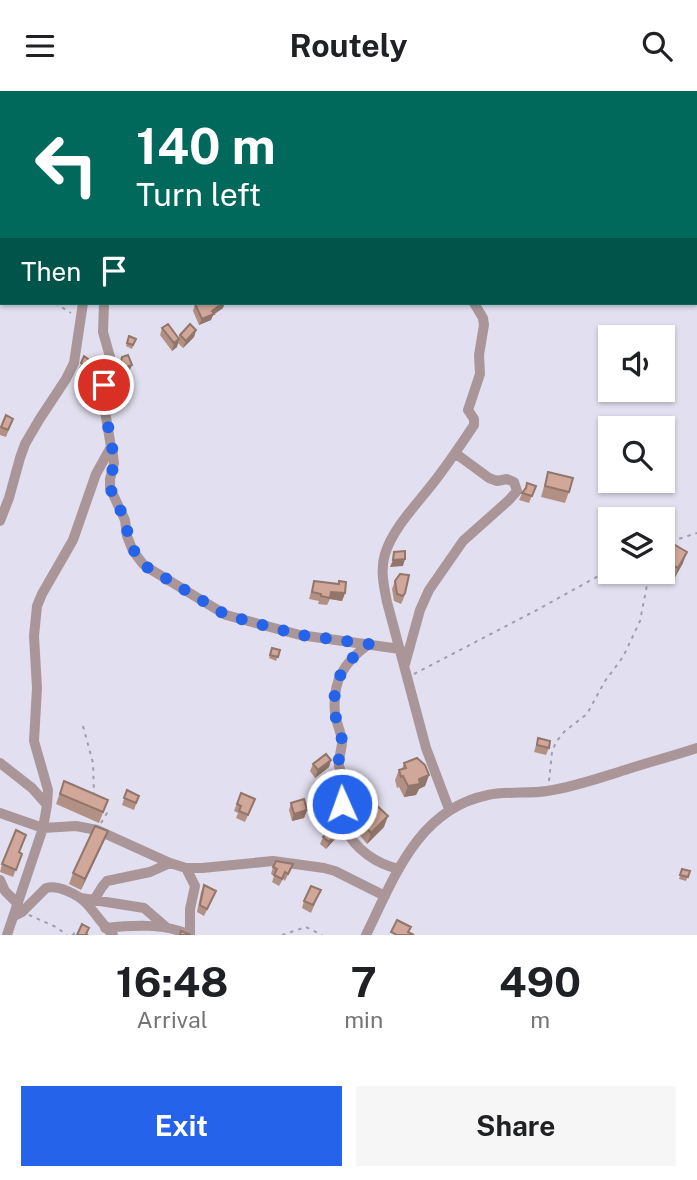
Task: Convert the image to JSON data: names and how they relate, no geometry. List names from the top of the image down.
{
  "page": {
    "header": "Routely",
    "turn": ["140 m", "Turn left"],
    "then": "Then",
    "eta": [
      "16:48",
      "Arrival",
      "7",
      "min",
      "490",
      "m"
    ],
    "buttons": ["Exit", "Share"]
  }
}
